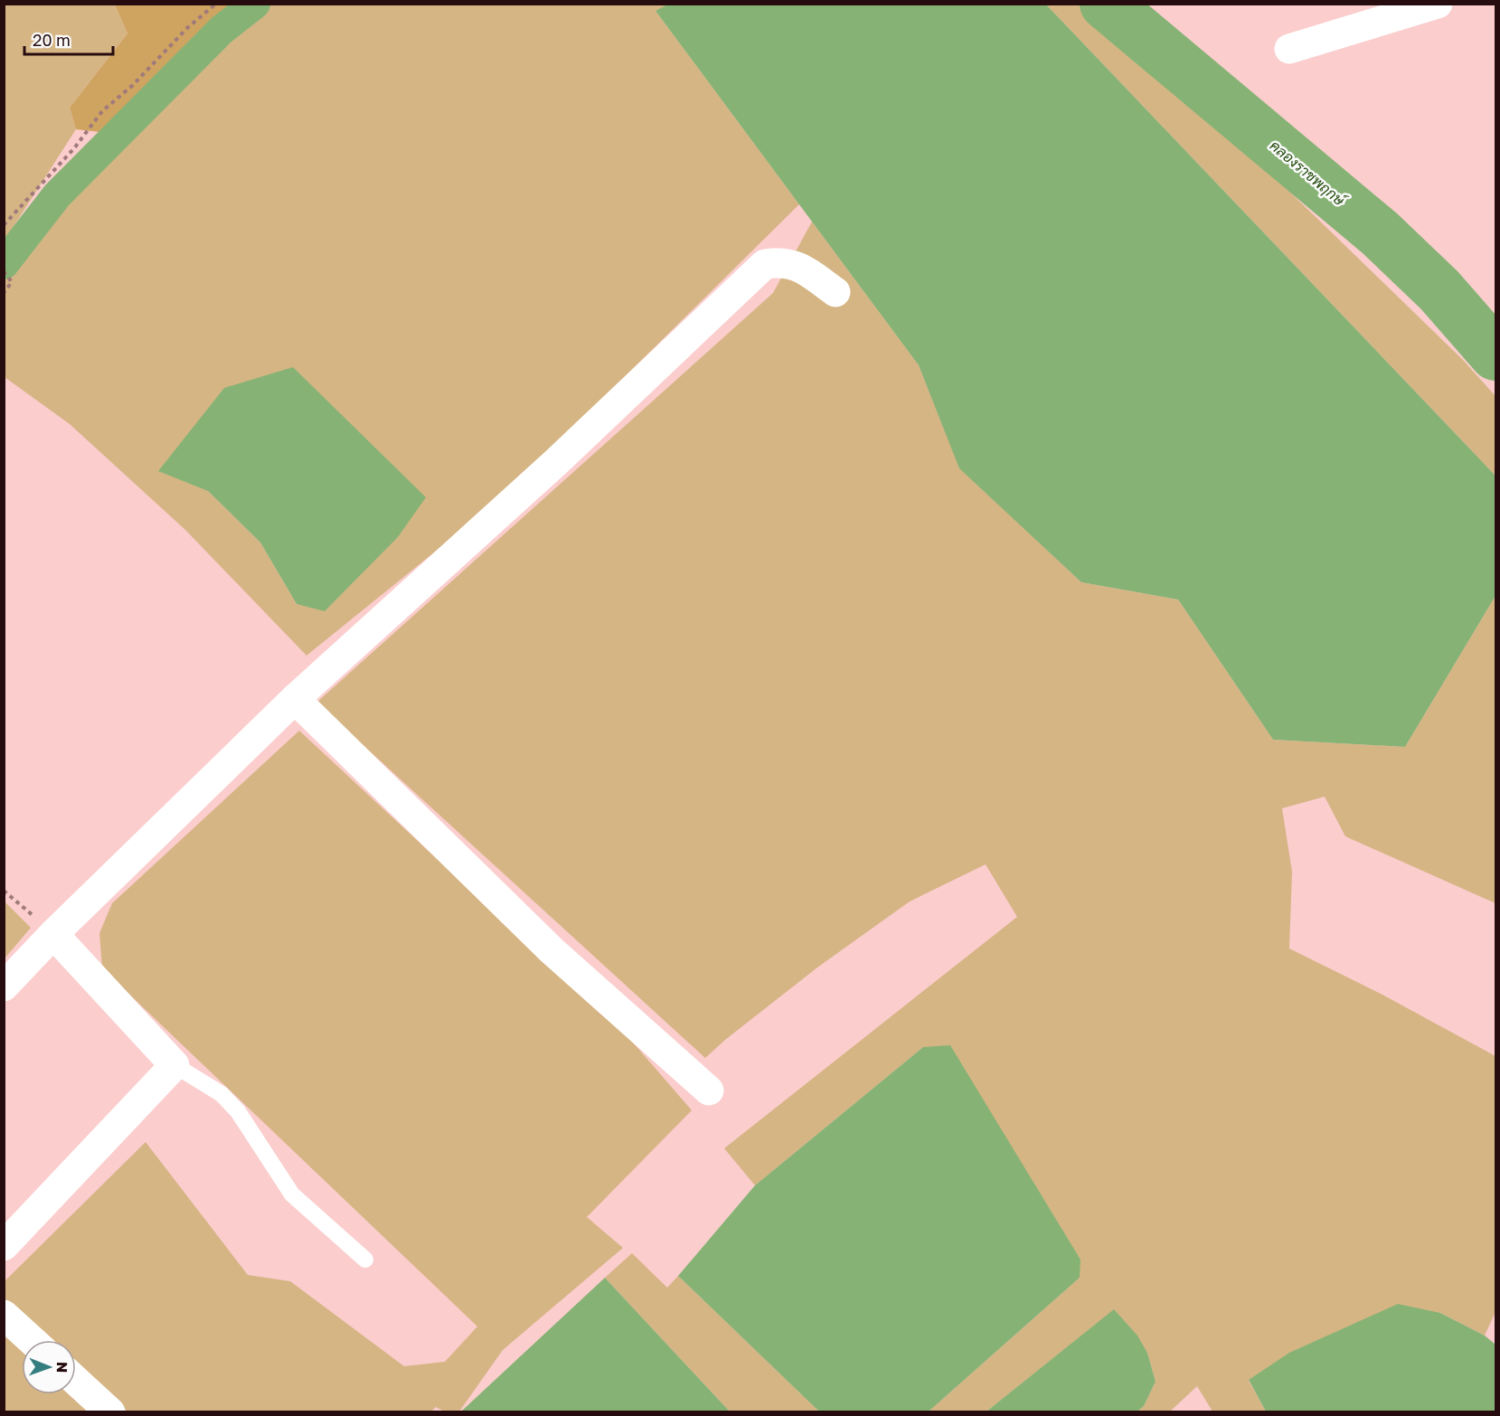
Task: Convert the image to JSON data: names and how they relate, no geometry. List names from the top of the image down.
{
  "water": ["คลองราชพฤกษ์"],
  "scale_bar": "20 m",
  "north": "right"
}
